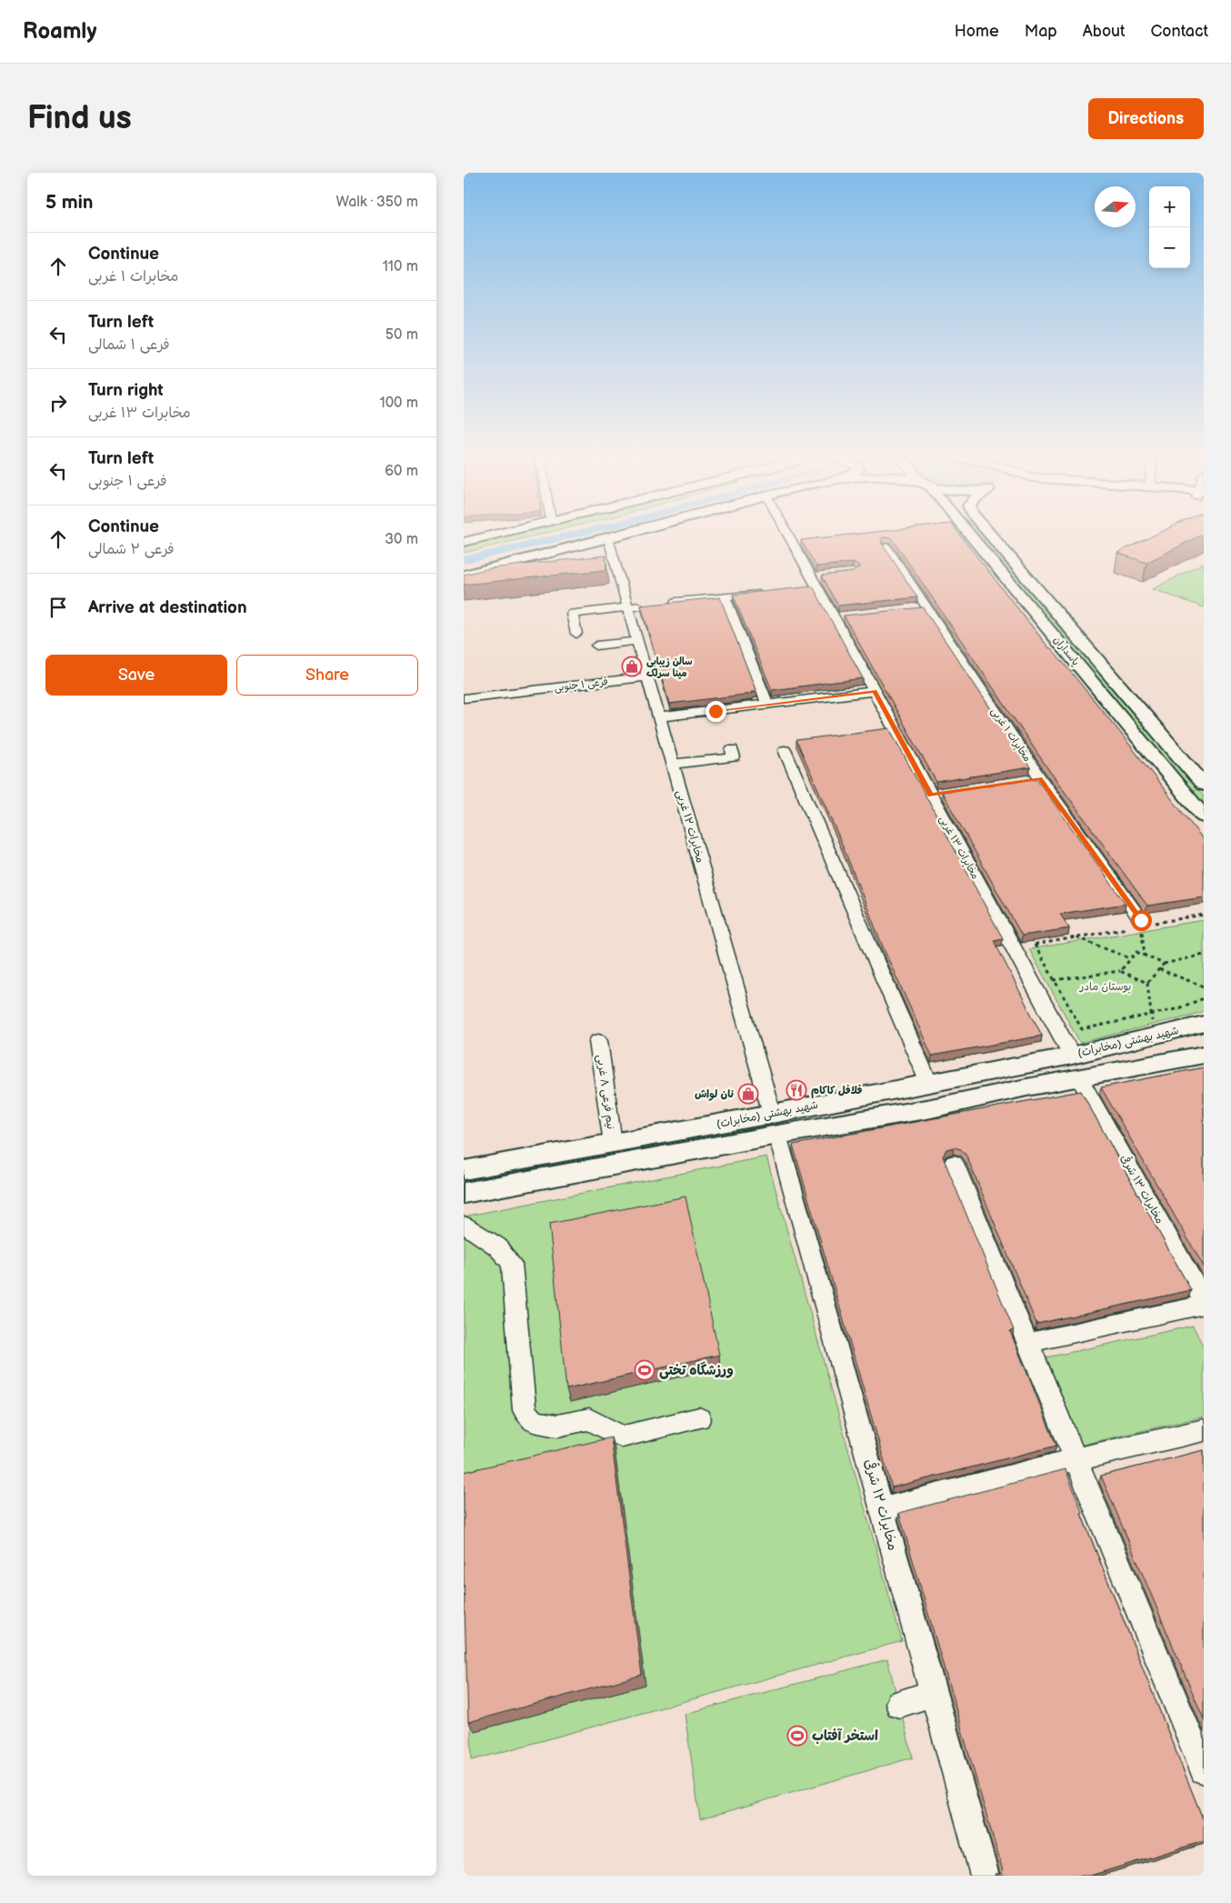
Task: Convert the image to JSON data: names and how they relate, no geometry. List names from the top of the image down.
{
  "streets": {
    "main road": ["پاسداران", "شهید بهشتی (مخابرات)"],
    "street": [
      "فرعی ۱ جنوبی",
      "مخابرات ۱ غربی",
      "مخابرات ۱۲ غربی",
      "مخابرات ۱۳ غربی",
      "نیم فرعی ۸ غربی",
      "مخابرات ۱۳ شرقی",
      "مخابرات ۱۲ شرقی"
    ]
  },
  "crossings": [
    ["فرعی ۱ جنوبی", "مخابرات ۱۲ غربی"],
    ["مخابرات ۱۲ غربی", "شهید بهشتی (مخابرات)"],
    ["مخابرات ۱۲ غربی", "مخابرات ۱۲ شرقی"],
    ["مخابرات ۱۳ غربی", "شهید بهشتی (مخابرات)"],
    ["شهید بهشتی (مخابرات)", "نیم فرعی ۸ غربی"],
    ["شهید بهشتی (مخابرات)", "مخابرات ۱۳ شرقی"],
    ["شهید بهشتی (مخابرات)", "مخابرات ۱۲ شرقی"]
  ],
  "parks": ["بوستان مادر"],
  "places": {
    "shop": ["سالن زیبایی مینا سرلک", "نان لواش"],
    "restaurant": ["فلافل کاکام"],
    "sports": ["ورزشگاه تختی", "استخر آفتاب"]
  },
  "north": "right",
  "page": {
    "header": "Roamly",
    "nav": [
      "Home",
      "Map",
      "About",
      "Contact"
    ],
    "buttons": [
      "Directions",
      ["Save", "Share"]
    ],
    "title": "Find us",
    "heading": ["5 min", "Walk · 350 m"],
    "map_buttons": ["+", "−"],
    "list": [
      ["Continue", "مخابرات ۱ غربی", "110 m"],
      ["Turn left", "فرعی ۱ شمالی", "50 m"],
      ["Turn right", "مخابرات ۱۳ غربی", "100 m"],
      ["Turn left", "فرعی ۱ جنوبی", "60 m"],
      ["Continue", "فرعی ۲ شمالی", "30 m"],
      "Arrive at destination"
    ]
  }
}
